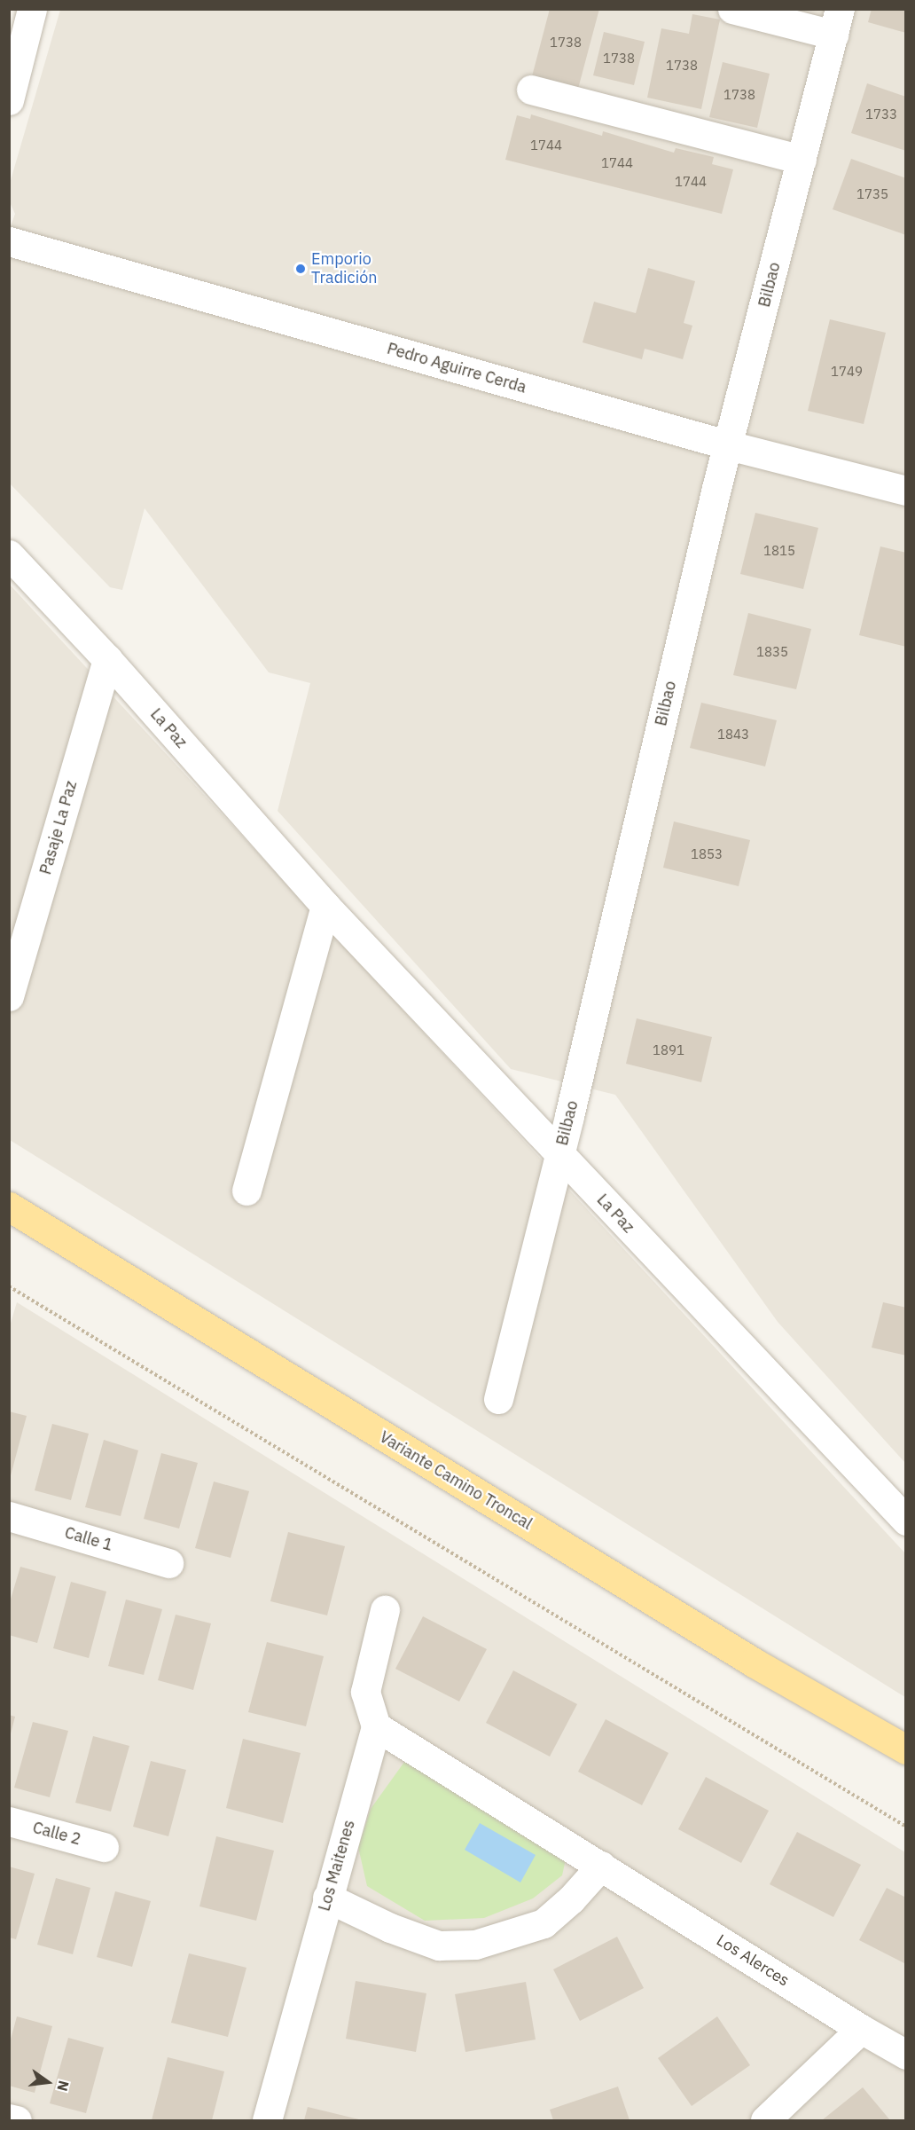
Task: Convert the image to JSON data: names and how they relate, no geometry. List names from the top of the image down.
{
  "streets": {
    "main road": ["Variante Camino Troncal"],
    "street": [
      "Bilbao",
      "Pedro Aguirre Cerda",
      "La Paz",
      "Pasaje La Paz",
      "Calle 1",
      "Calle 2",
      "Los Maitenes",
      "Los Alerces"
    ]
  },
  "crossings": [
    ["Bilbao", "Pedro Aguirre Cerda"],
    ["Bilbao", "La Paz"],
    ["La Paz", "Pasaje La Paz"],
    ["Los Maitenes", "Los Alerces"]
  ],
  "places": ["Emporio Tradición"],
  "house_numbers": [
    "1738",
    "1738",
    "1738",
    "1738",
    "1733",
    "1744",
    "1744",
    "1744",
    "1735",
    "1749",
    "1815",
    "1835",
    "1843",
    "1853",
    "1891"
  ],
  "north": "right"
}
